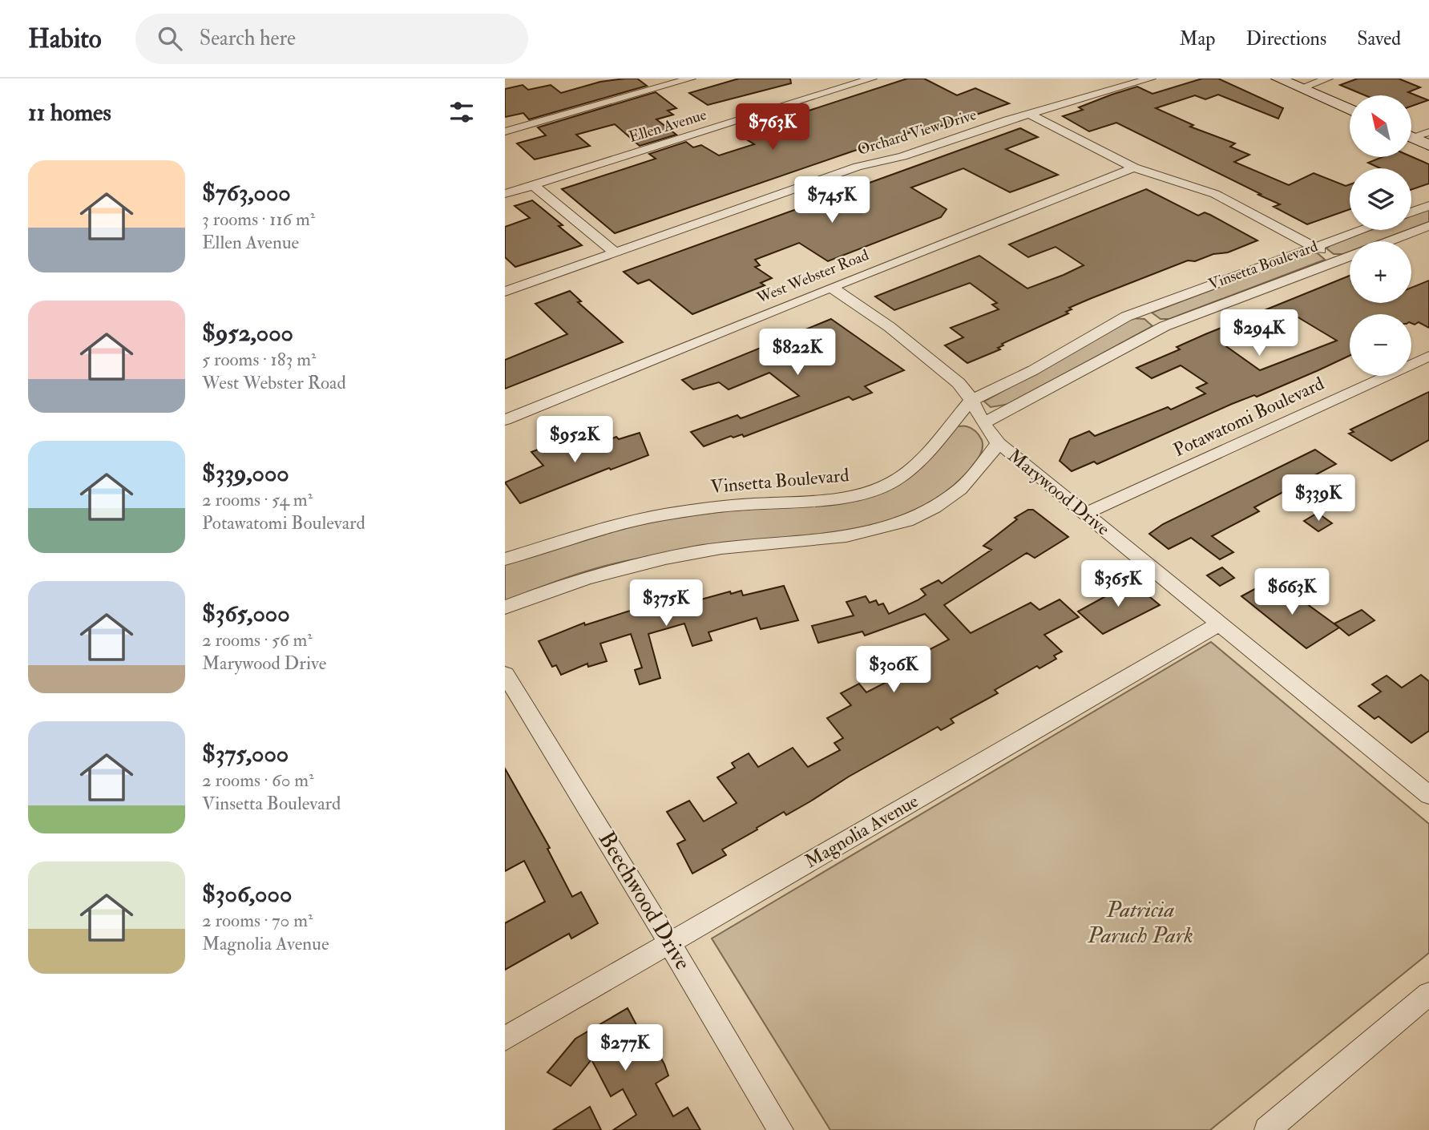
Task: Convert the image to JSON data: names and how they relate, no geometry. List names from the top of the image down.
{
  "streets": {
    "street": [
      "Ellen Avenue",
      "Orchard View Drive",
      "Vinsetta Boulevard",
      "West Webster Road",
      "Potawatomi Boulevard",
      "Marywood Drive",
      "Magnolia Avenue",
      "Beechwood Drive"
    ]
  },
  "crossings": [
    ["Vinsetta Boulevard", "Marywood Drive"],
    ["West Webster Road", "Marywood Drive"],
    ["Potawatomi Boulevard", "Marywood Drive"],
    ["Marywood Drive", "Magnolia Avenue"],
    ["Magnolia Avenue", "Beechwood Drive"]
  ],
  "parks": ["Patricia Paruch Park"],
  "north": "top left",
  "page": {
    "header": "Habito",
    "search": "Search here",
    "nav": ["Map", "Directions", "Saved"],
    "heading": "11 homes",
    "map_buttons": ["+", "−"],
    "price": [
      "$763K",
      "$745K",
      "$294K",
      "$822K",
      "$952K",
      "$339K",
      "$365K",
      "$663K",
      "$375K",
      "$306K",
      "$277K"
    ],
    "list": [
      {
        "name": "$763,000",
        "note": "3 rooms · 116 m² · Ellen Avenue"
      },
      {
        "name": "$952,000",
        "note": "5 rooms · 183 m² · West Webster Road"
      },
      {
        "name": "$339,000",
        "note": "2 rooms · 54 m² · Potawatomi Boulevard"
      },
      {
        "name": "$365,000",
        "note": "2 rooms · 56 m² · Marywood Drive"
      },
      {
        "name": "$375,000",
        "note": "2 rooms · 60 m² · Vinsetta Boulevard"
      },
      {
        "name": "$306,000",
        "note": "2 rooms · 70 m² · Magnolia Avenue"
      }
    ]
  }
}
